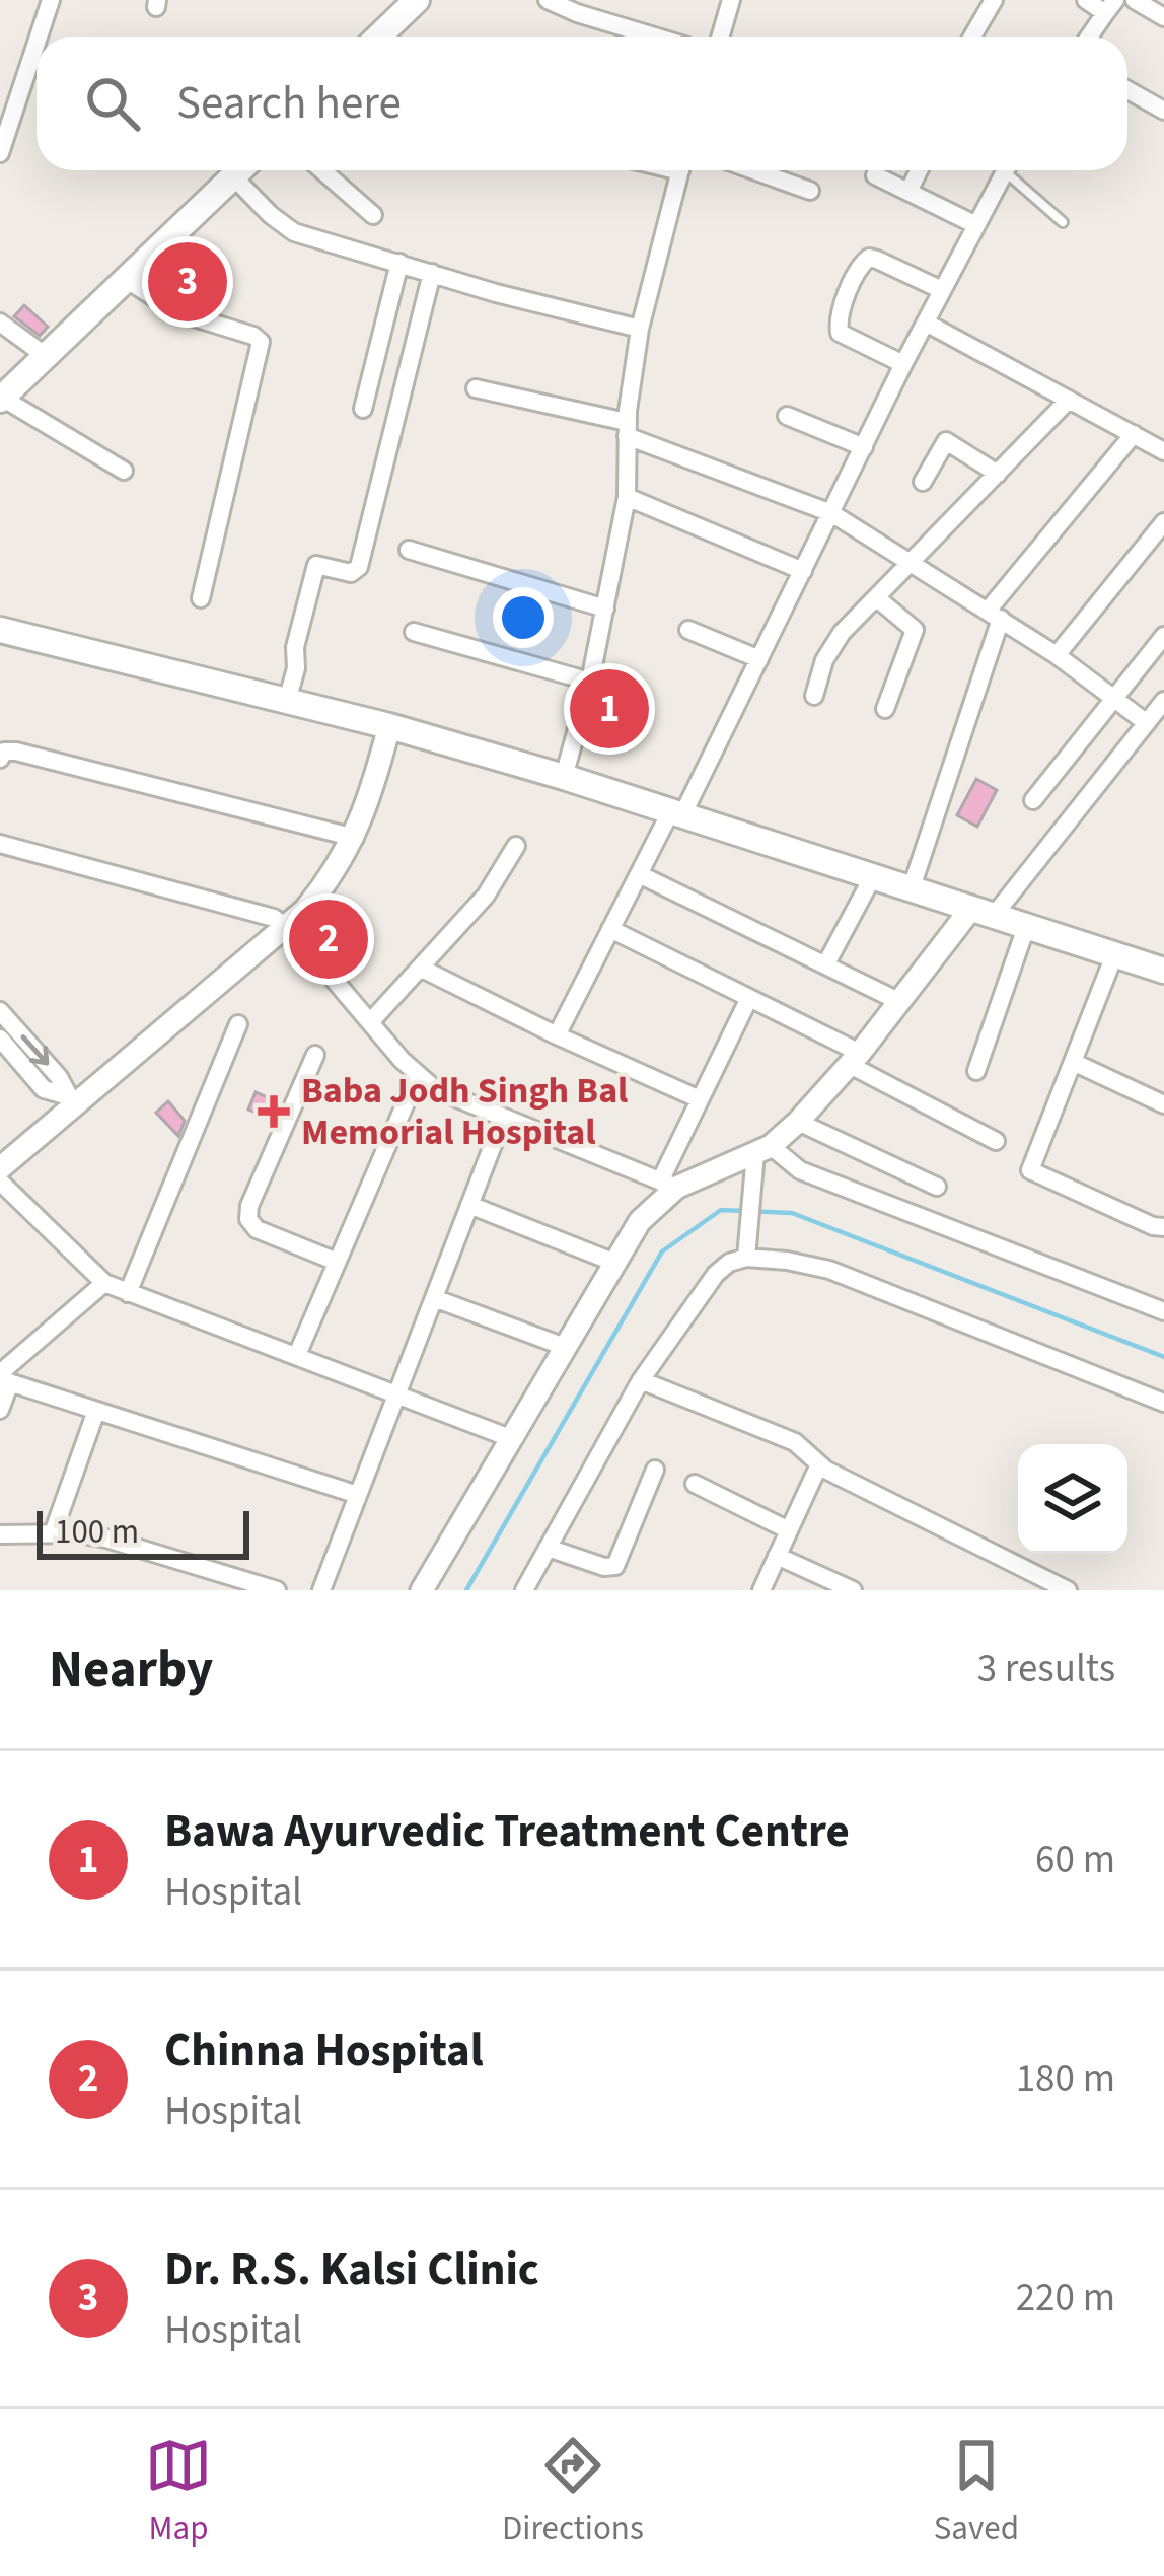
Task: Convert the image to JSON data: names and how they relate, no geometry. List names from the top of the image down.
{
  "places": {
    "health": ["Baba Jodh Singh Bal Memorial Hospital"]
  },
  "scale_bar": "100 m",
  "page": {
    "search": "Search here",
    "pins": ["3", "1", "2"],
    "scale": "100 m",
    "heading": ["Nearby", "3 results"],
    "list": [
      {
        "mark": "1",
        "name": "Bawa Ayurvedic Treatment Centre",
        "note": "Hospital",
        "value": "60 m"
      },
      {
        "mark": "2",
        "name": "Chinna Hospital",
        "note": "Hospital",
        "value": "180 m"
      },
      {
        "mark": "3",
        "name": "Dr. R.S. Kalsi Clinic",
        "note": "Hospital",
        "value": "220 m"
      }
    ],
    "nav": ["Map", "Directions", "Saved"]
  }
}
